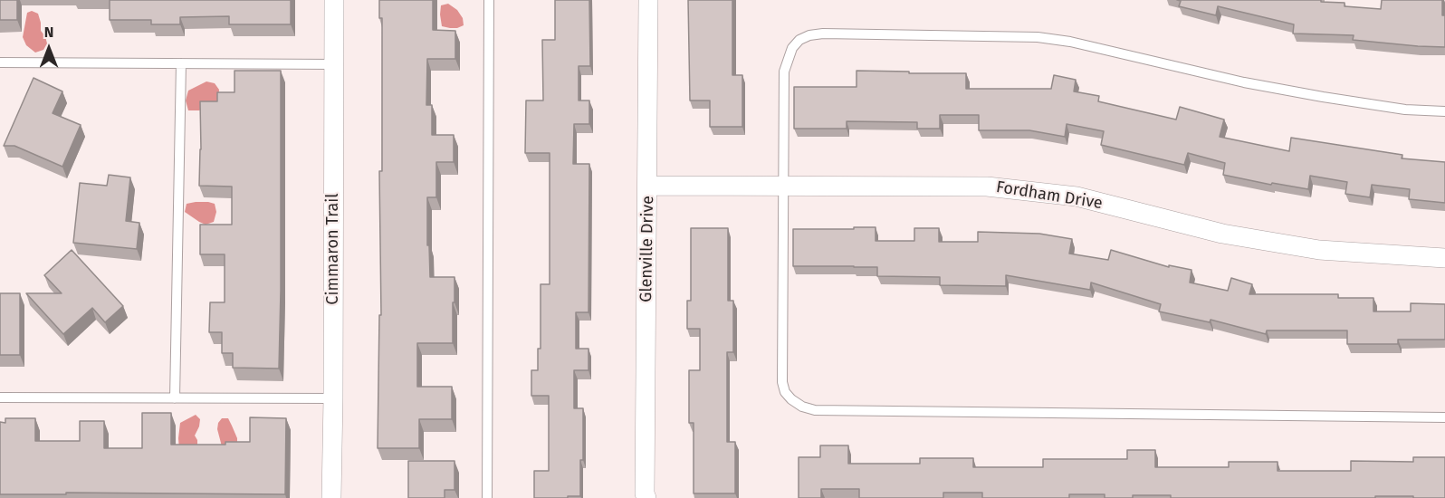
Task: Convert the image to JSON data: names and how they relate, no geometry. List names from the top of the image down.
{
  "streets": {
    "street": ["Fordham Drive", "Cimmaron Trail", "Glenville Drive"]
  },
  "crossings": [
    ["Fordham Drive", "Glenville Drive"]
  ],
  "north": "top"
}
